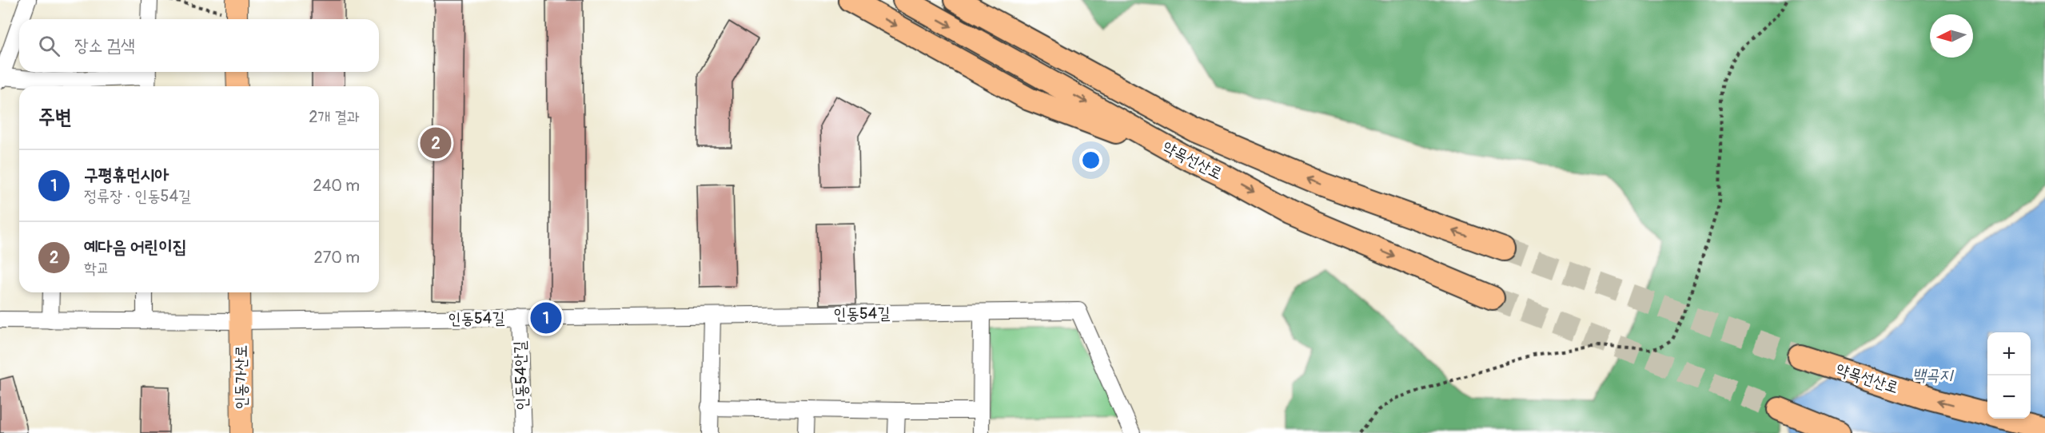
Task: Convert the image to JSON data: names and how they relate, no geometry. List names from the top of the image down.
{
  "streets": {
    "highway": ["약목선산로"],
    "main road": ["인동가산로"],
    "street": ["인동54길", "인동54안길"]
  },
  "crossings": [
    ["인동54길", "인동54안길"],
    ["인동54길", "인동가산로"]
  ],
  "water": ["백곡지"],
  "north": "left",
  "page": {
    "search": "장소 검색",
    "heading": ["주변", "2개 결과"],
    "pins": ["2", "1"],
    "list": [
      {
        "mark": "1",
        "name": "구평휴먼시아",
        "note": "정류장 · 인동54길",
        "value": "240 m"
      },
      {
        "mark": "2",
        "name": "예다음 어린이집",
        "note": "학교",
        "value": "270 m"
      }
    ],
    "map_buttons": ["+", "−"]
  }
}
